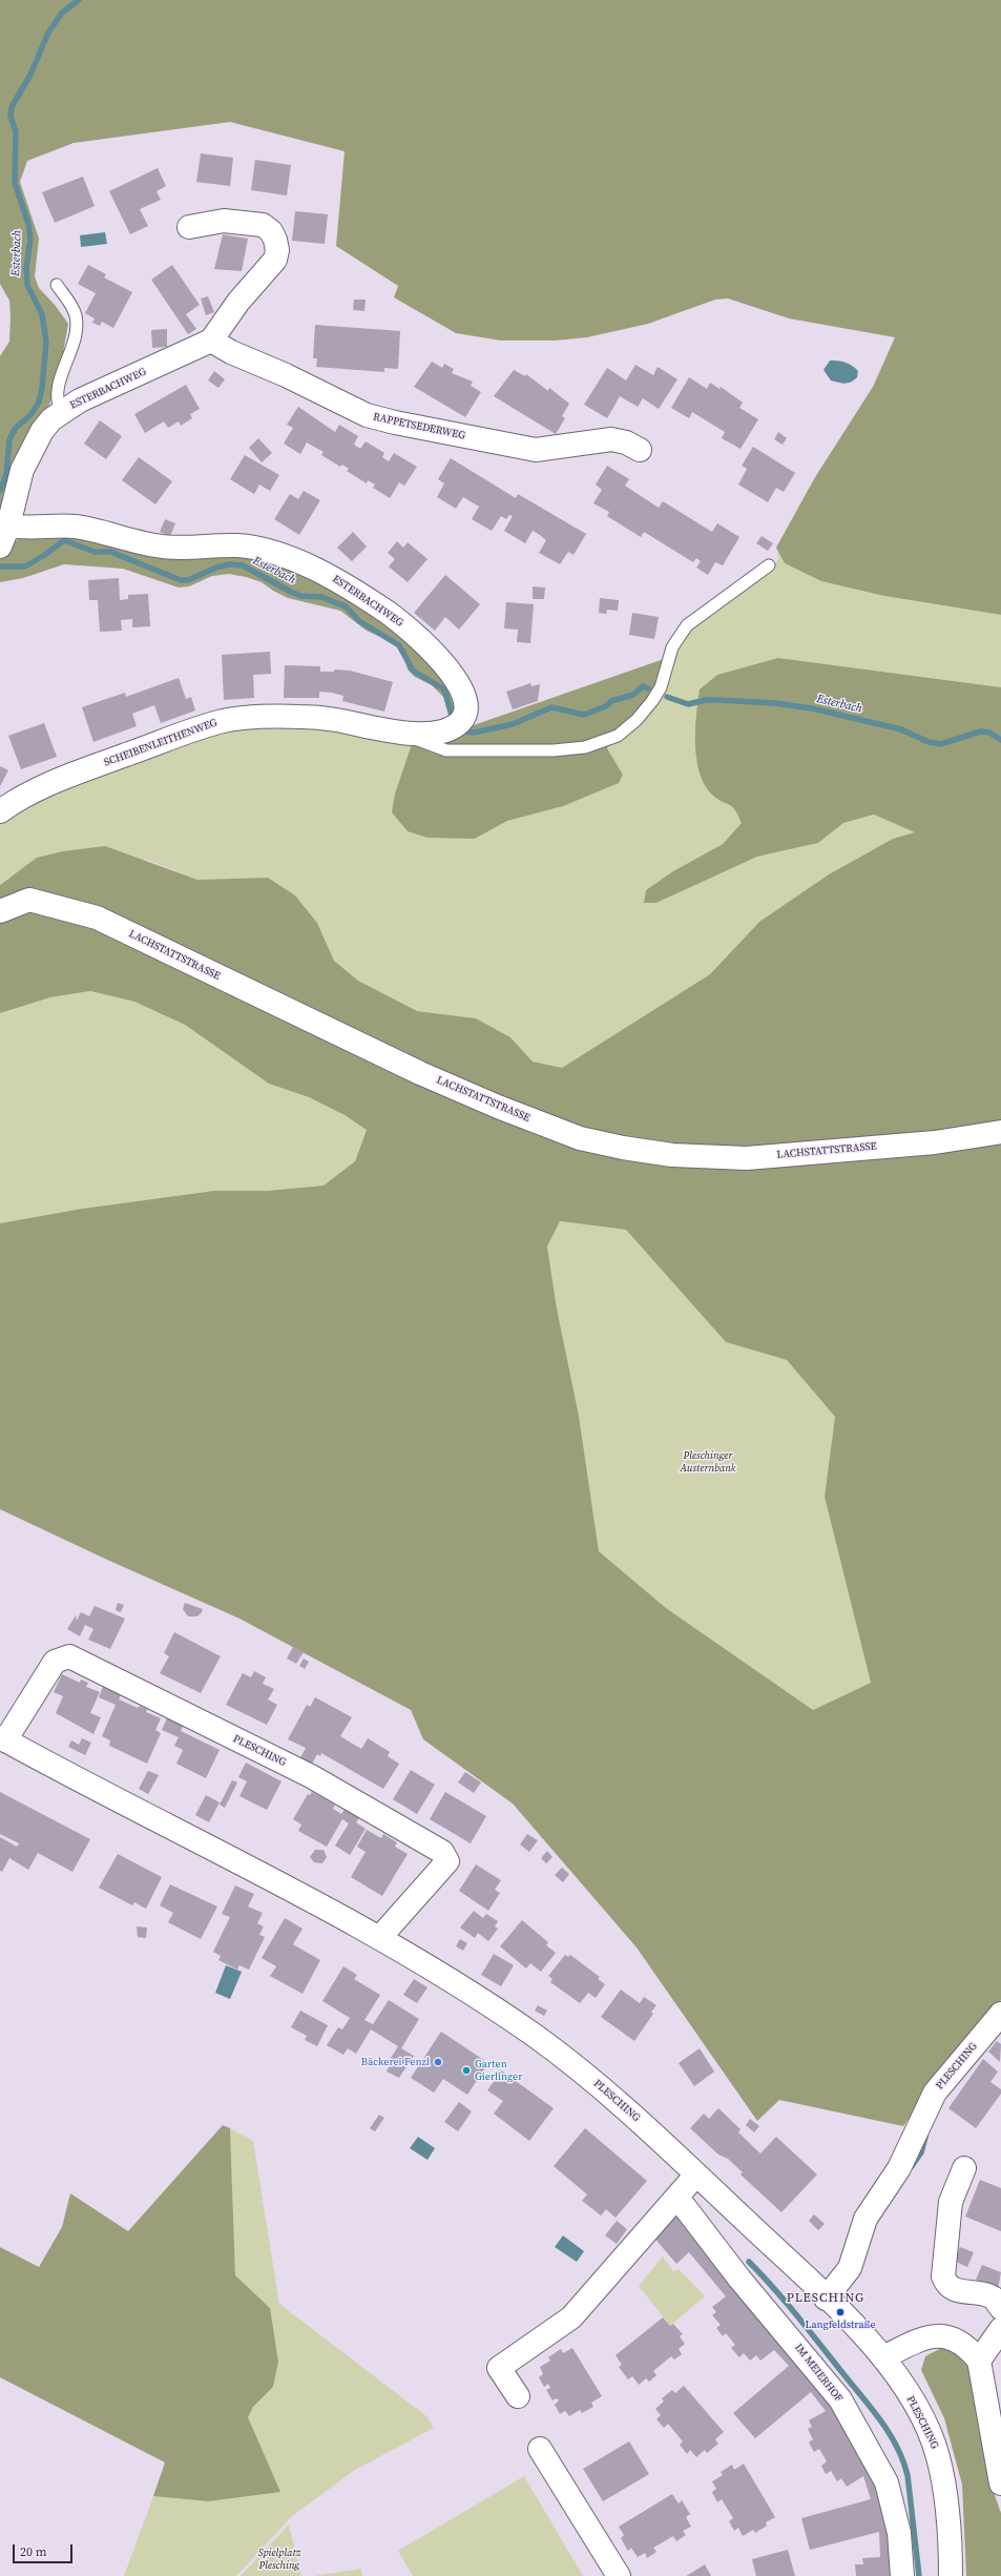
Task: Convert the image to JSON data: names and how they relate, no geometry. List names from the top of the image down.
{
  "streets": {
    "street": [
      "ESTERBACHWEG",
      "RAPPETSEDERWEG",
      "SCHEIBENLEITHENWEG",
      "LACHSTATTSTRASSE",
      "PLESCHING",
      "IM MEIERHOF"
    ]
  },
  "crossings": [
    ["ESTERBACHWEG", "RAPPETSEDERWEG"],
    ["ESTERBACHWEG", "SCHEIBENLEITHENWEG"]
  ],
  "districts": ["PLESCHING"],
  "water": ["Esterbach"],
  "parks": ["Pleschinger Austernbank", "Spielplatz Plesching"],
  "places": ["Bäckerei Fenzl", "Garten Gierlinger", "Langfeldstraße"],
  "scale_bar": "20 m"
}
